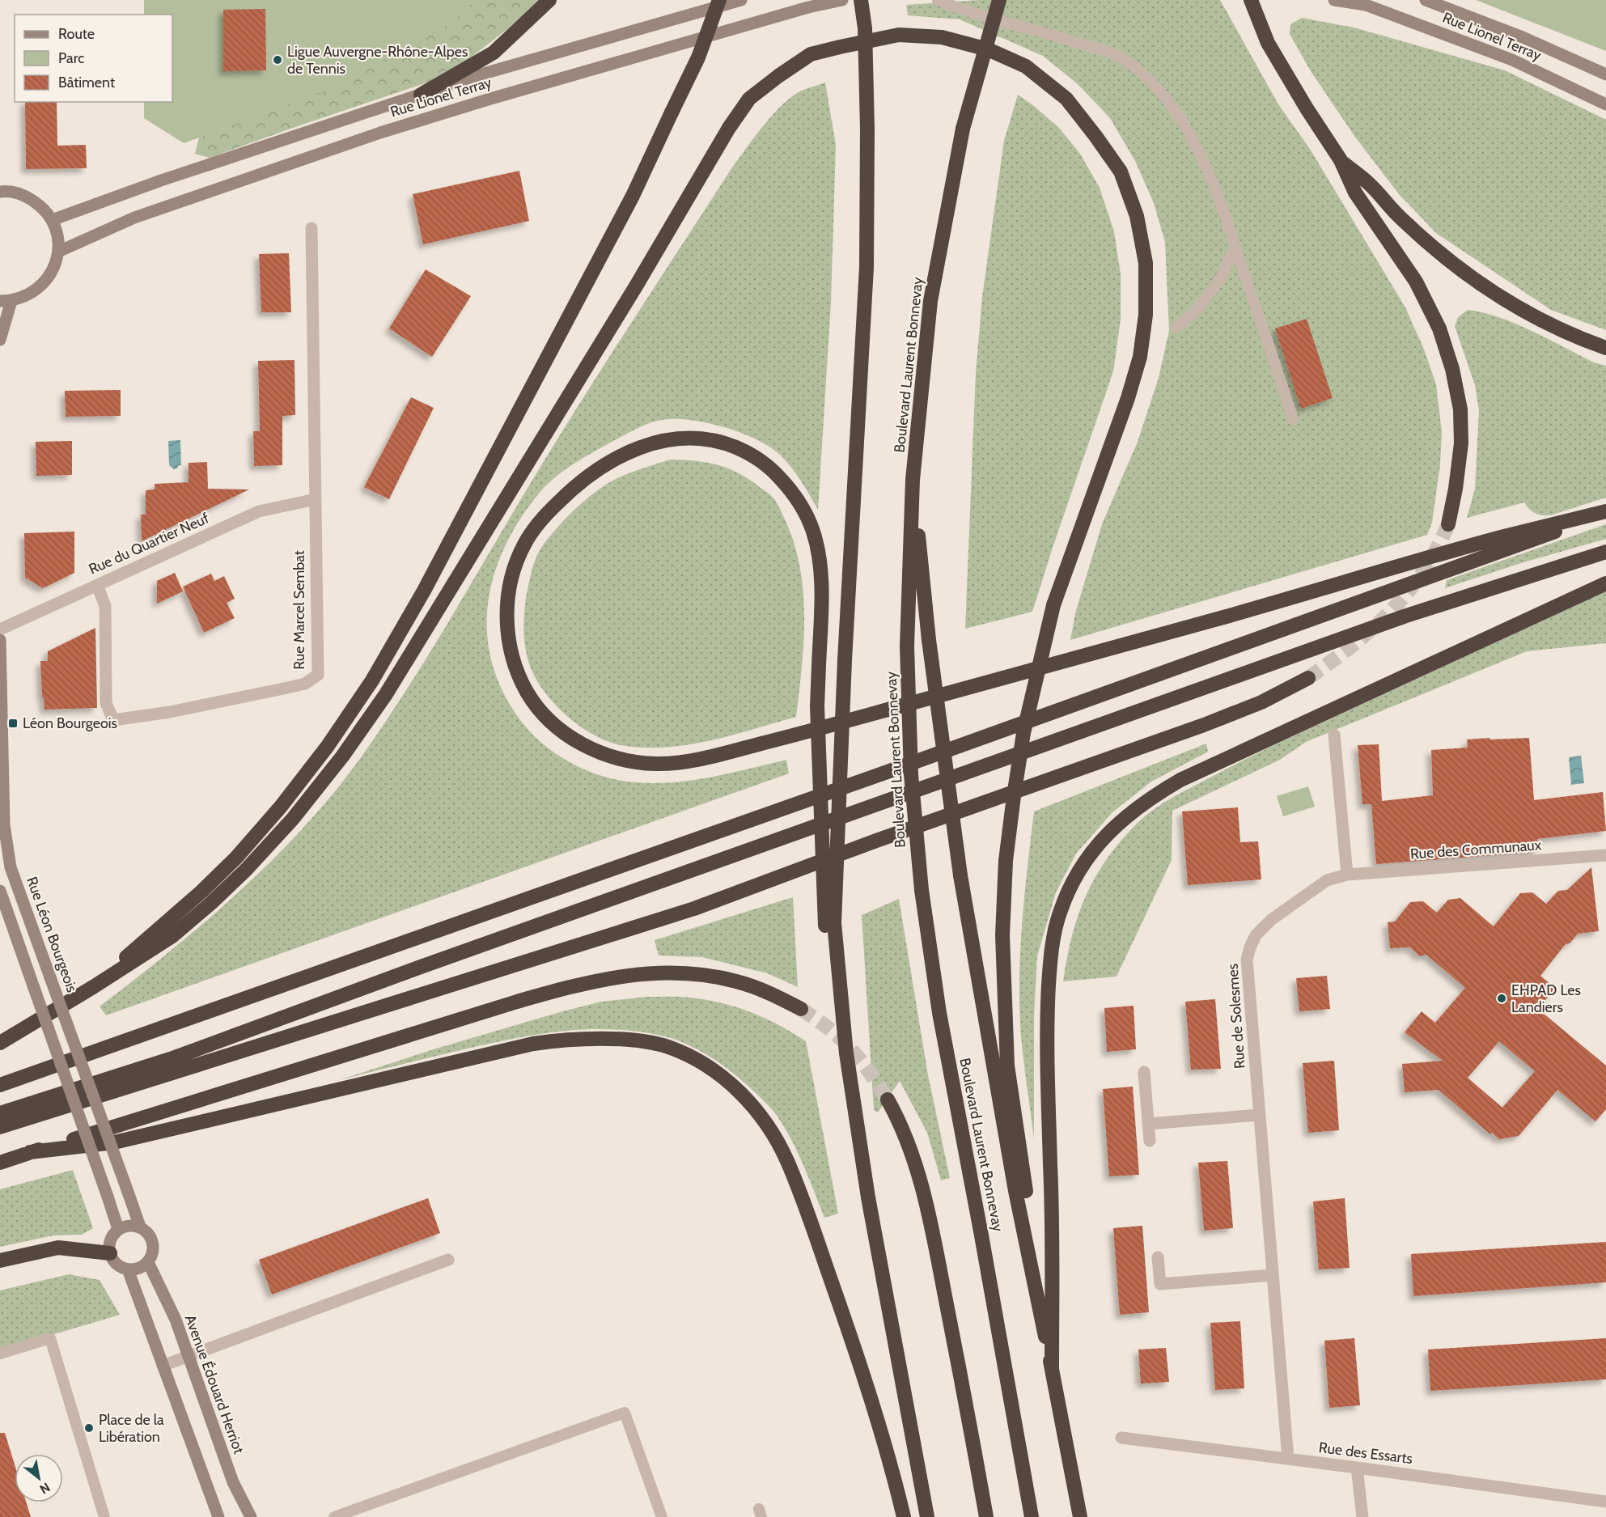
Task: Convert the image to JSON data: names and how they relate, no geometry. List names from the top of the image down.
{
  "streets": {
    "highway": ["Boulevard Laurent Bonnevay"],
    "main road": ["Rue Lionel Terray", "Rue Léon Bourgeois", "Avenue Édouard Herriot"],
    "street": [
      "Rue du Quartier Neuf",
      "Rue Marcel Sembat",
      "Rue des Communaux",
      "Rue de Solesmes",
      "Rue des Essarts"
    ]
  },
  "crossings": [
    ["Rue du Quartier Neuf", "Rue Marcel Sembat"],
    ["Rue des Communaux", "Rue de Solesmes"],
    ["Rue Léon Bourgeois", "Avenue Édouard Herriot"],
    ["Rue de Solesmes", "Rue des Essarts"]
  ],
  "places": {
    "other": ["Ligue Auvergne-Rhône-Alpes de Tennis", "EHPAD Les Landiers", "Place de la Libération"],
    "transit": ["Léon Bourgeois"]
  },
  "legend": ["Route", "Parc", "Bâtiment"],
  "north": "bottom right"
}
